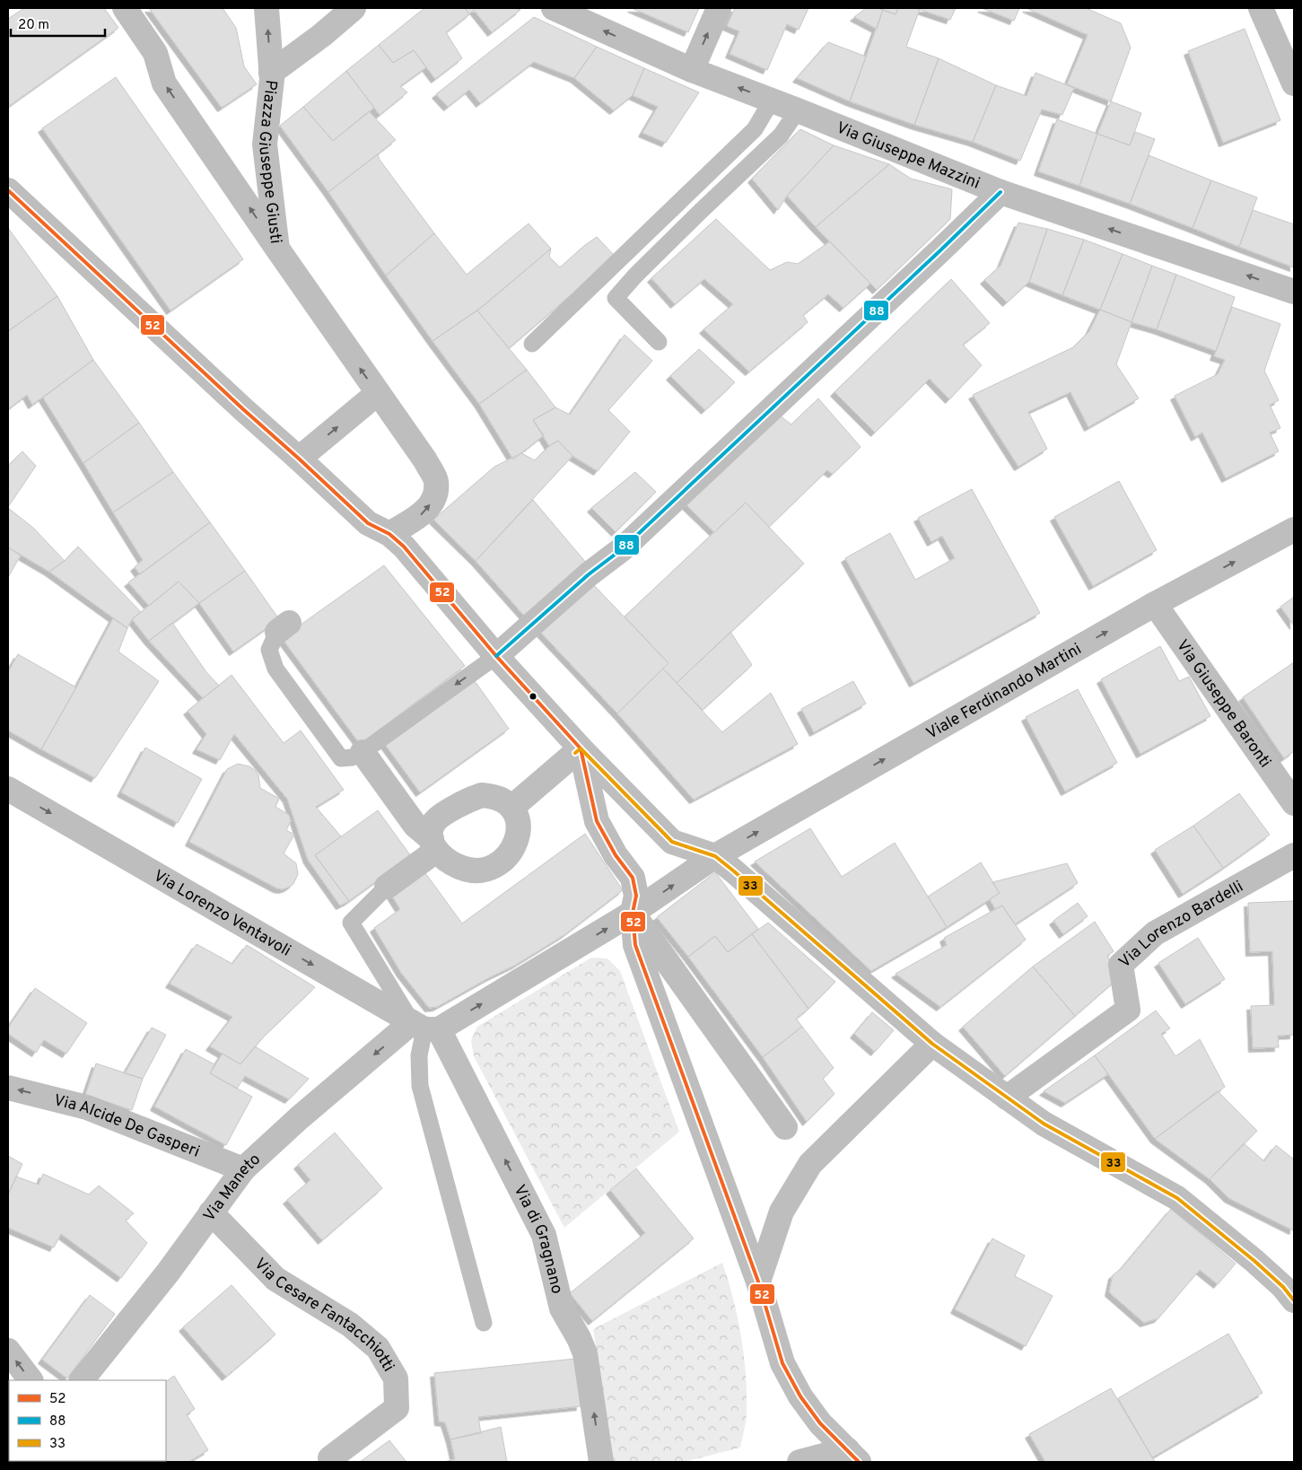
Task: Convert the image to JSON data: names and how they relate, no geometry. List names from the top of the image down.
{
  "streets": {
    "street": [
      "Via Giuseppe Mazzini",
      "Piazza Giuseppe Giusti",
      "Viale Ferdinando Martini",
      "Via Giuseppe Baronti",
      "Via Lorenzo Ventavoli",
      "Via Lorenzo Bardelli",
      "Via Alcide De Gasperi",
      "Via Maneto",
      "Via di Gragnano",
      "Via Cesare Fantacchiotti"
    ]
  },
  "crossings": [
    ["Viale Ferdinando Martini", "Via Giuseppe Baronti"],
    ["Viale Ferdinando Martini", "Via Maneto"],
    ["Via Lorenzo Ventavoli", "Via Maneto"],
    ["Via Lorenzo Ventavoli", "Via di Gragnano"],
    ["Via Alcide De Gasperi", "Via Maneto"],
    ["Via Maneto", "Via di Gragnano"],
    ["Via Maneto", "Via Cesare Fantacchiotti"]
  ],
  "one_way": [
    "Via Giuseppe Mazzini",
    "Piazza Giuseppe Giusti",
    "Viale Ferdinando Martini",
    "Via Lorenzo Ventavoli",
    "Via Alcide De Gasperi"
  ],
  "lines": ["transit line 52", "transit line 88", "transit line 33"],
  "legend": ["52", "88", "33"],
  "scale_bar": "20 m"
}
